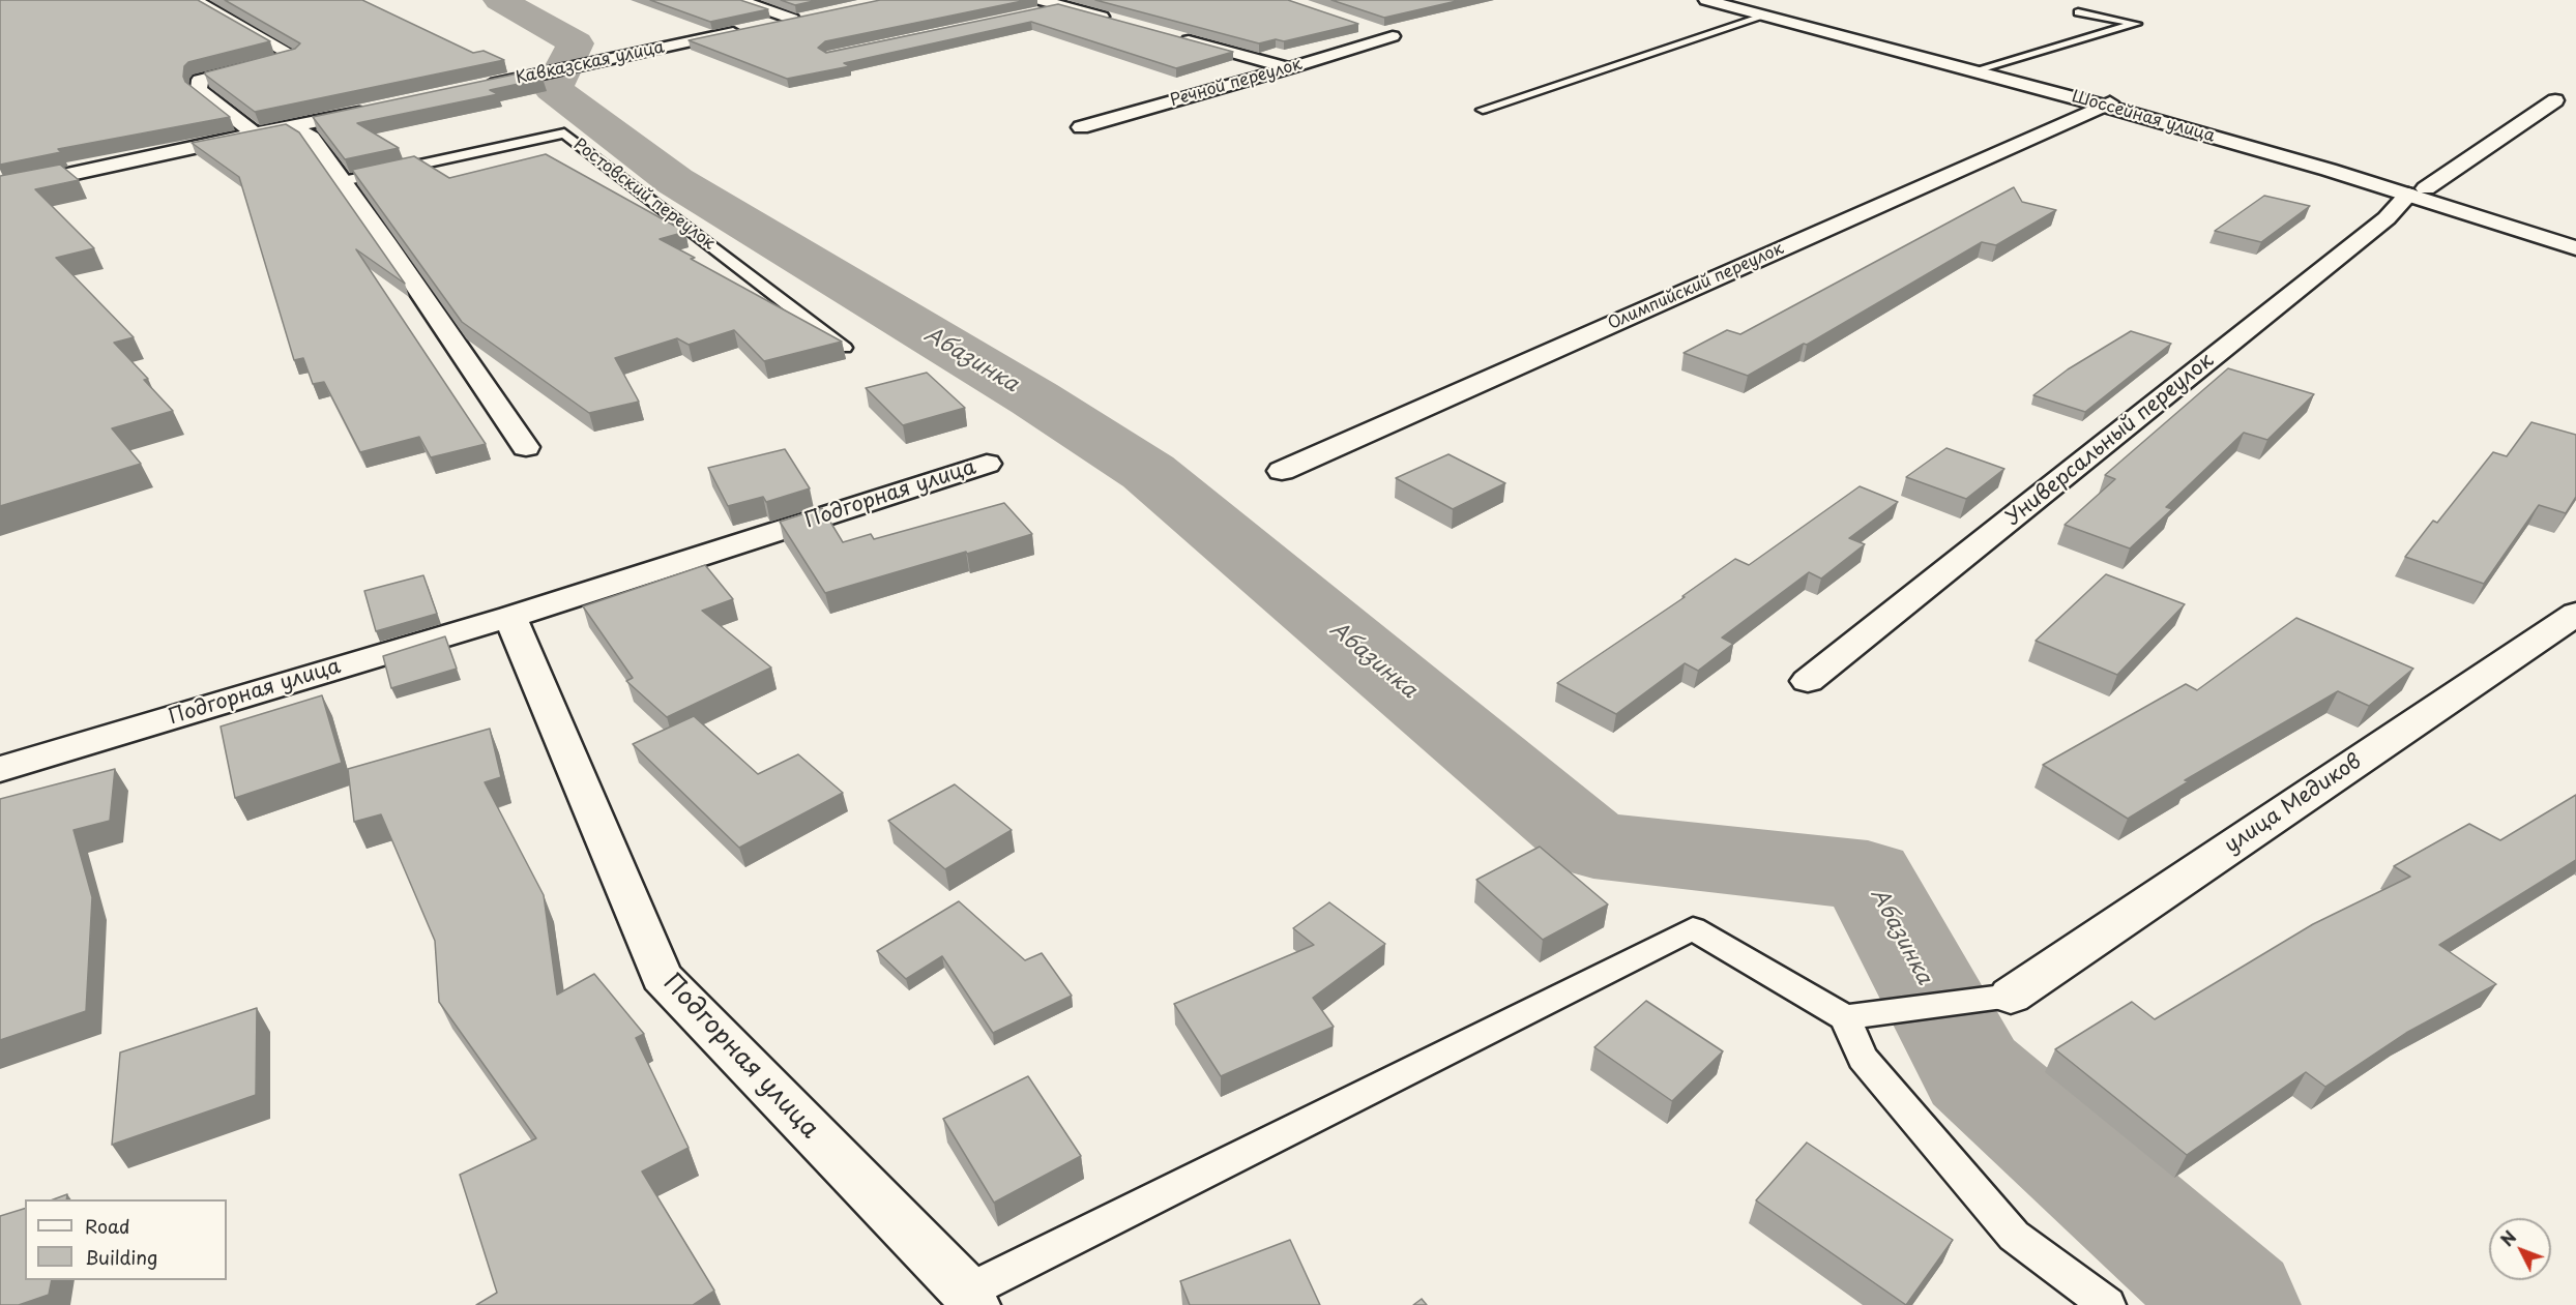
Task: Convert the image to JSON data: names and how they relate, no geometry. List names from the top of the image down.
{
  "streets": {
    "street": [
      "Кавказская улица",
      "Речной переулок",
      "Шоссейная улица",
      "Олимпийский переулок",
      "Универсальный переулок",
      "Подгорная улица",
      "улица Медиков"
    ],
    "lane": ["Ростовский переулок"]
  },
  "crossings": [
    ["Шоссейная улица", "Олимпийский переулок"],
    ["Шоссейная улица", "Универсальный переулок"]
  ],
  "water": ["Абазинка"],
  "legend": ["Road", "Building"],
  "north": "top left"
}
